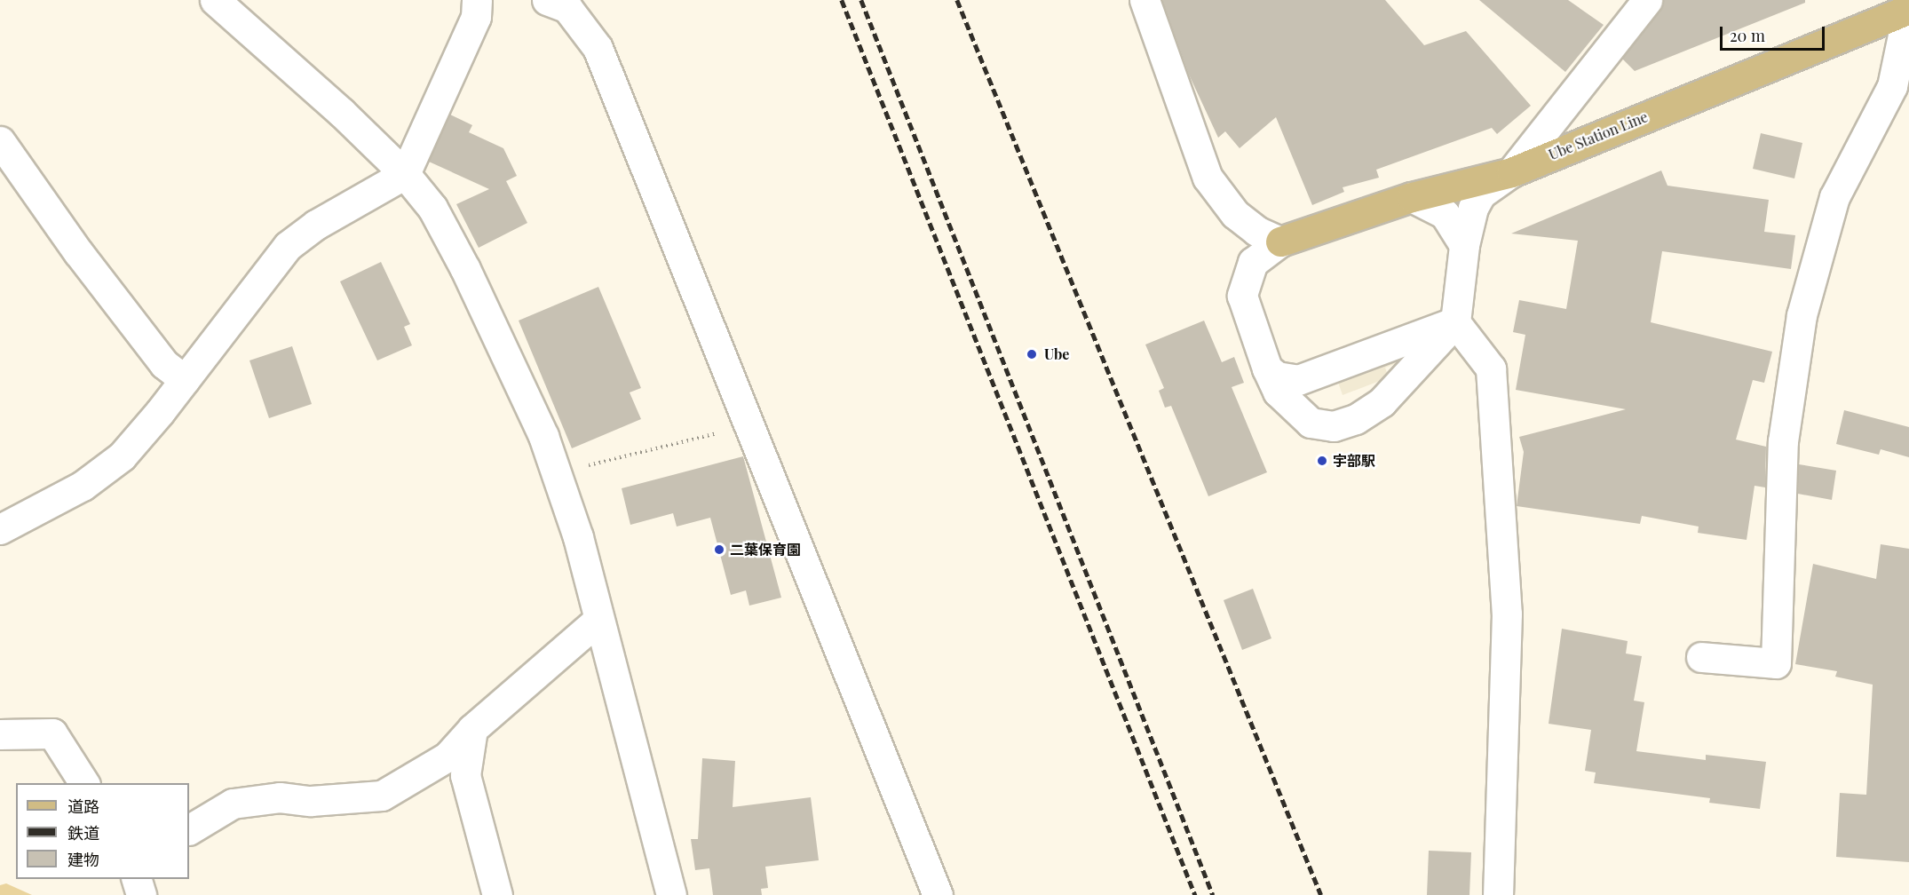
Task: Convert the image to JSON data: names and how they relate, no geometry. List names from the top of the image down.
{
  "streets": {
    "main road": ["Ube Station Line"]
  },
  "places": ["Ube", "宇部駅", "二葉保育園"],
  "legend": ["道路", "鉄道", "建物"],
  "scale_bar": "20 m"
}
